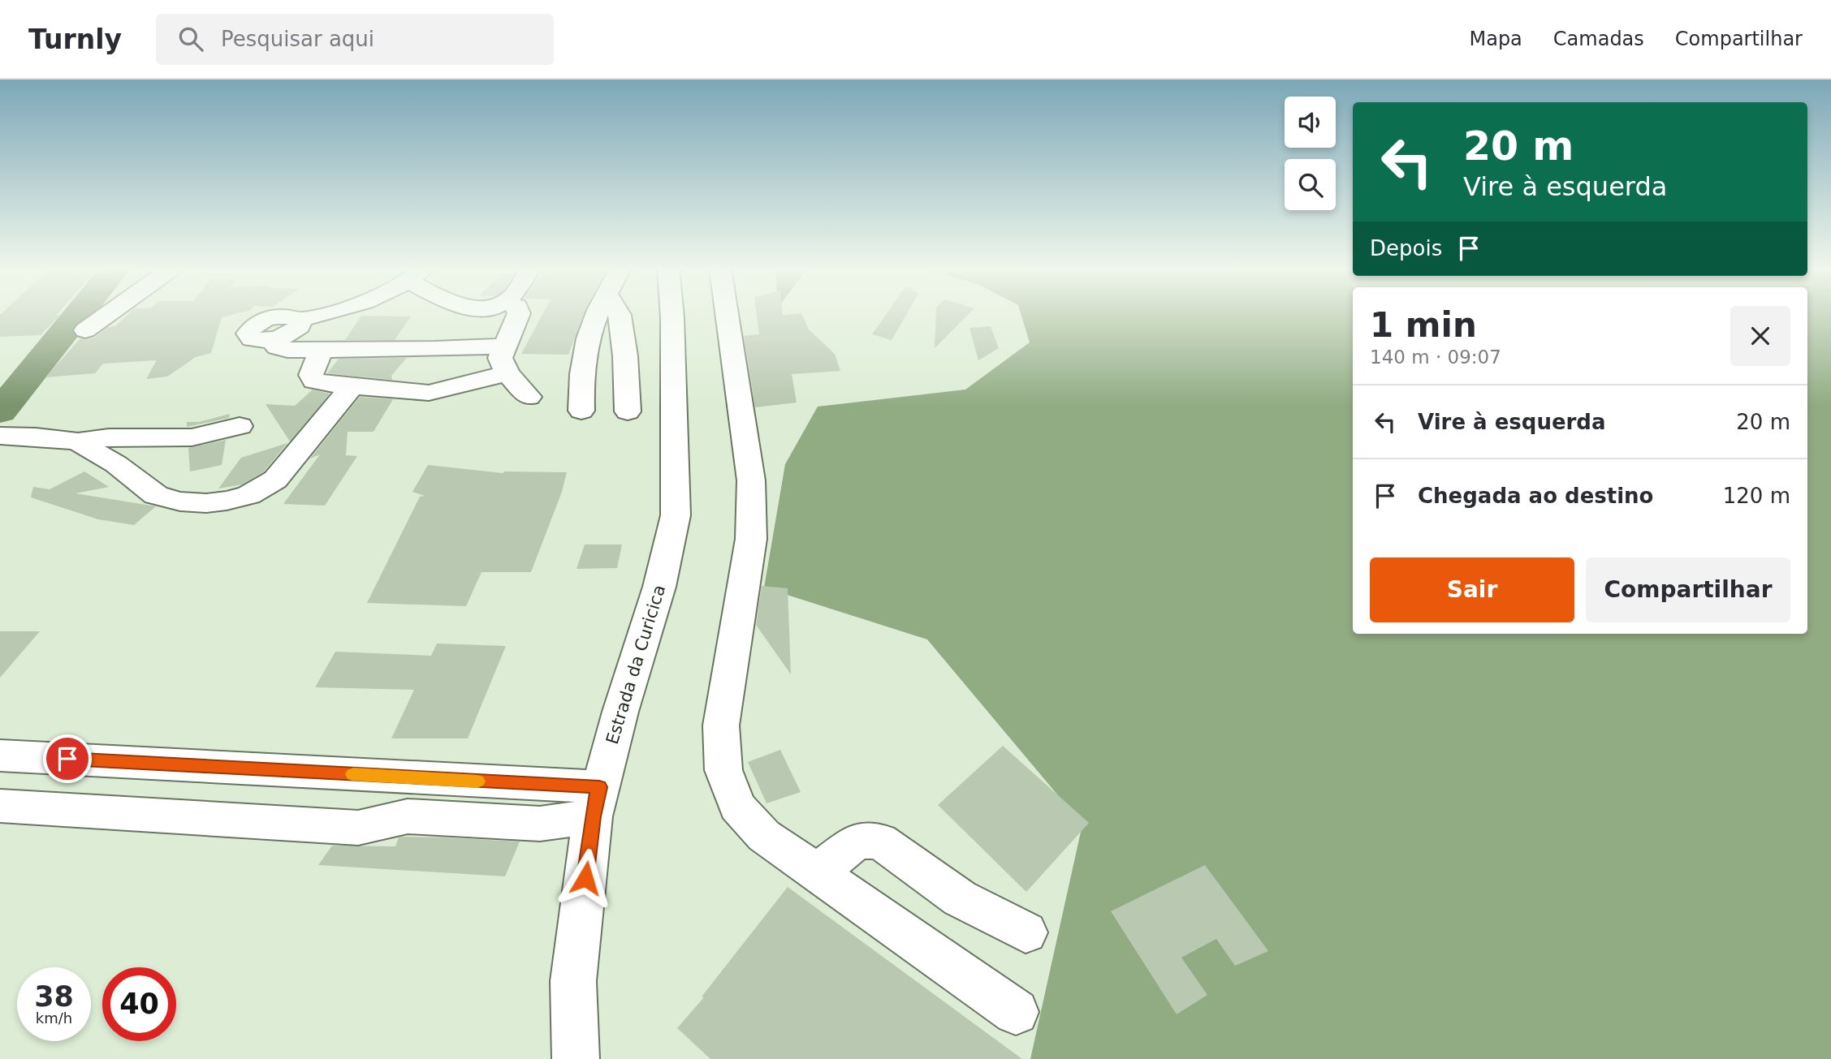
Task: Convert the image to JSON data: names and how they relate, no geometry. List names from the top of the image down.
{
  "streets": {
    "street": ["Estrada da Curicica"]
  },
  "page": {
    "header": "Turnly",
    "search": "Pesquisar aqui",
    "nav": ["Mapa", "Camadas", "Compartilhar"],
    "turn": ["20 m", "Vire à esquerda"],
    "then": "Depois",
    "heading": ["1 min", "140 m · 09:07"],
    "list": [
      {
        "name": "Vire à esquerda",
        "value": "20 m"
      },
      {
        "name": "Chegada ao destino",
        "value": "120 m"
      }
    ],
    "buttons": ["Sair", "Compartilhar"],
    "speed": "38 km/h",
    "limit": "40"
  }
}
